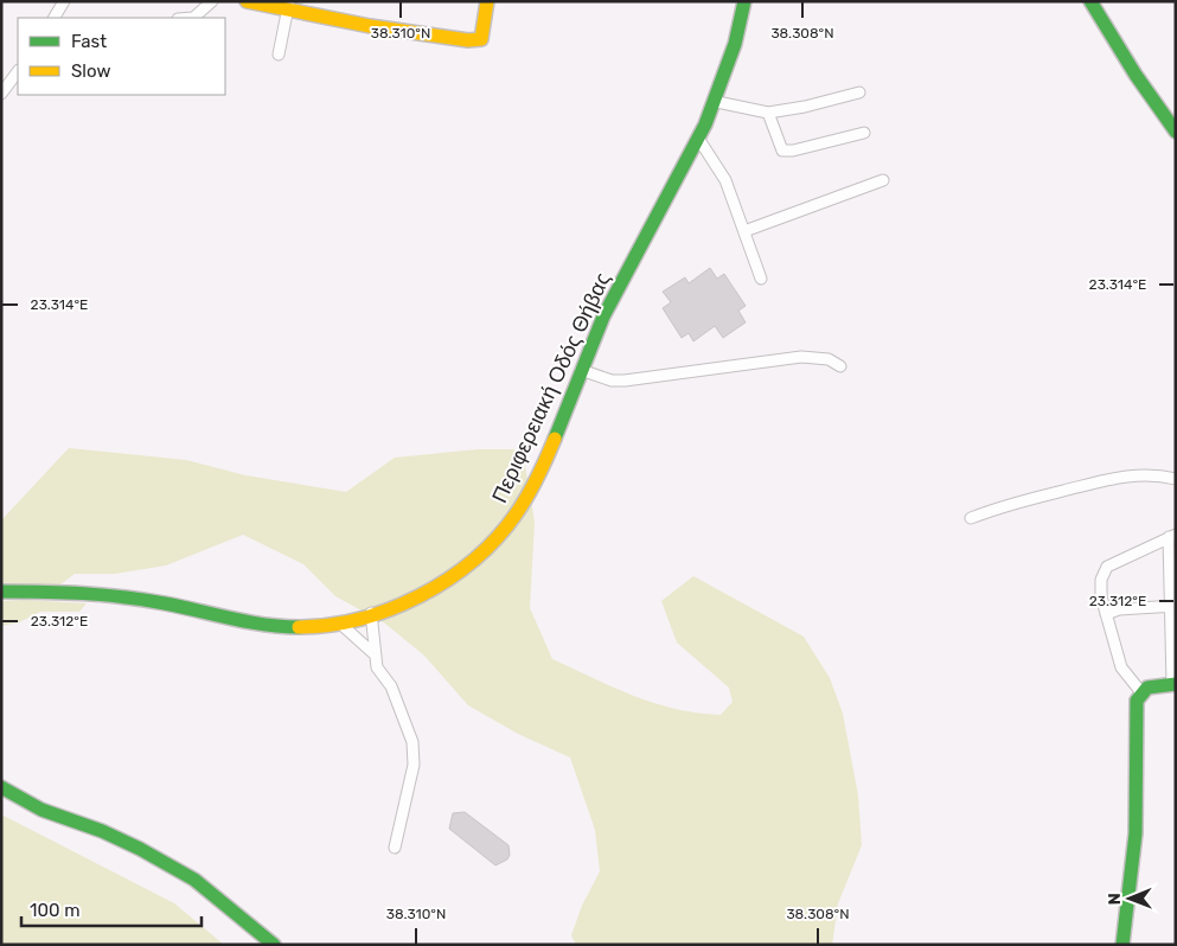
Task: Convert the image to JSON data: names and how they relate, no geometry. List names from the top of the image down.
{
  "streets": {
    "main road": ["Περιφερειακή Οδός Θήβας"]
  },
  "legend": ["Fast", "Slow"],
  "scale_bar": "100 m",
  "north": "left",
  "coordinates": [
    "38.310°N",
    "38.308°N",
    "23.314°E",
    "23.312°E"
  ]
}
